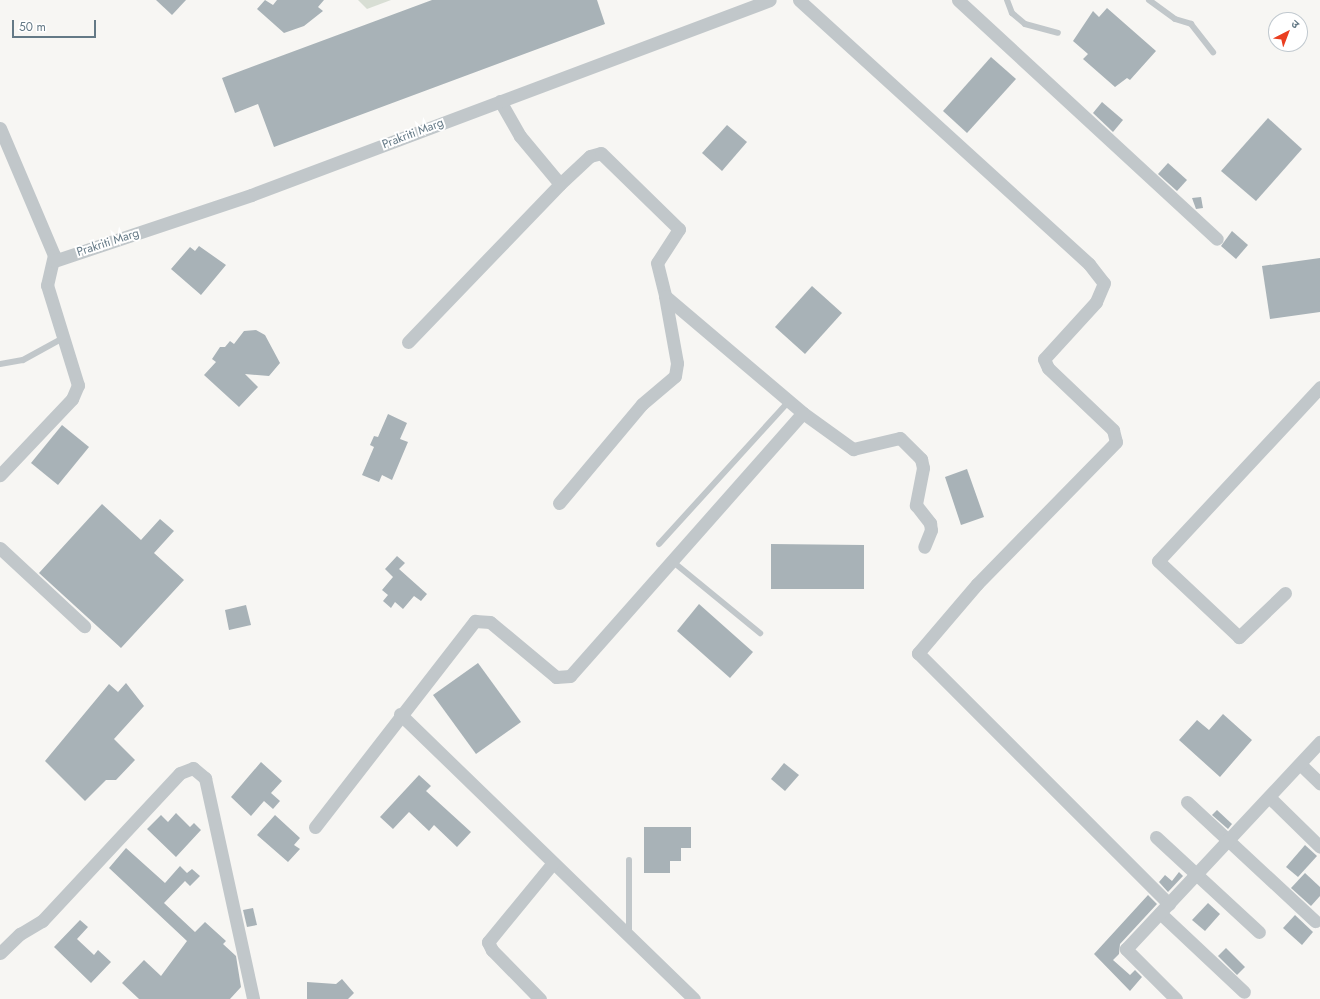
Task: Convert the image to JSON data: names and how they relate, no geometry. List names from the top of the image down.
{
  "streets": {
    "street": ["Prakriti Marg"]
  },
  "scale_bar": "50 m",
  "north": "top right"
}
